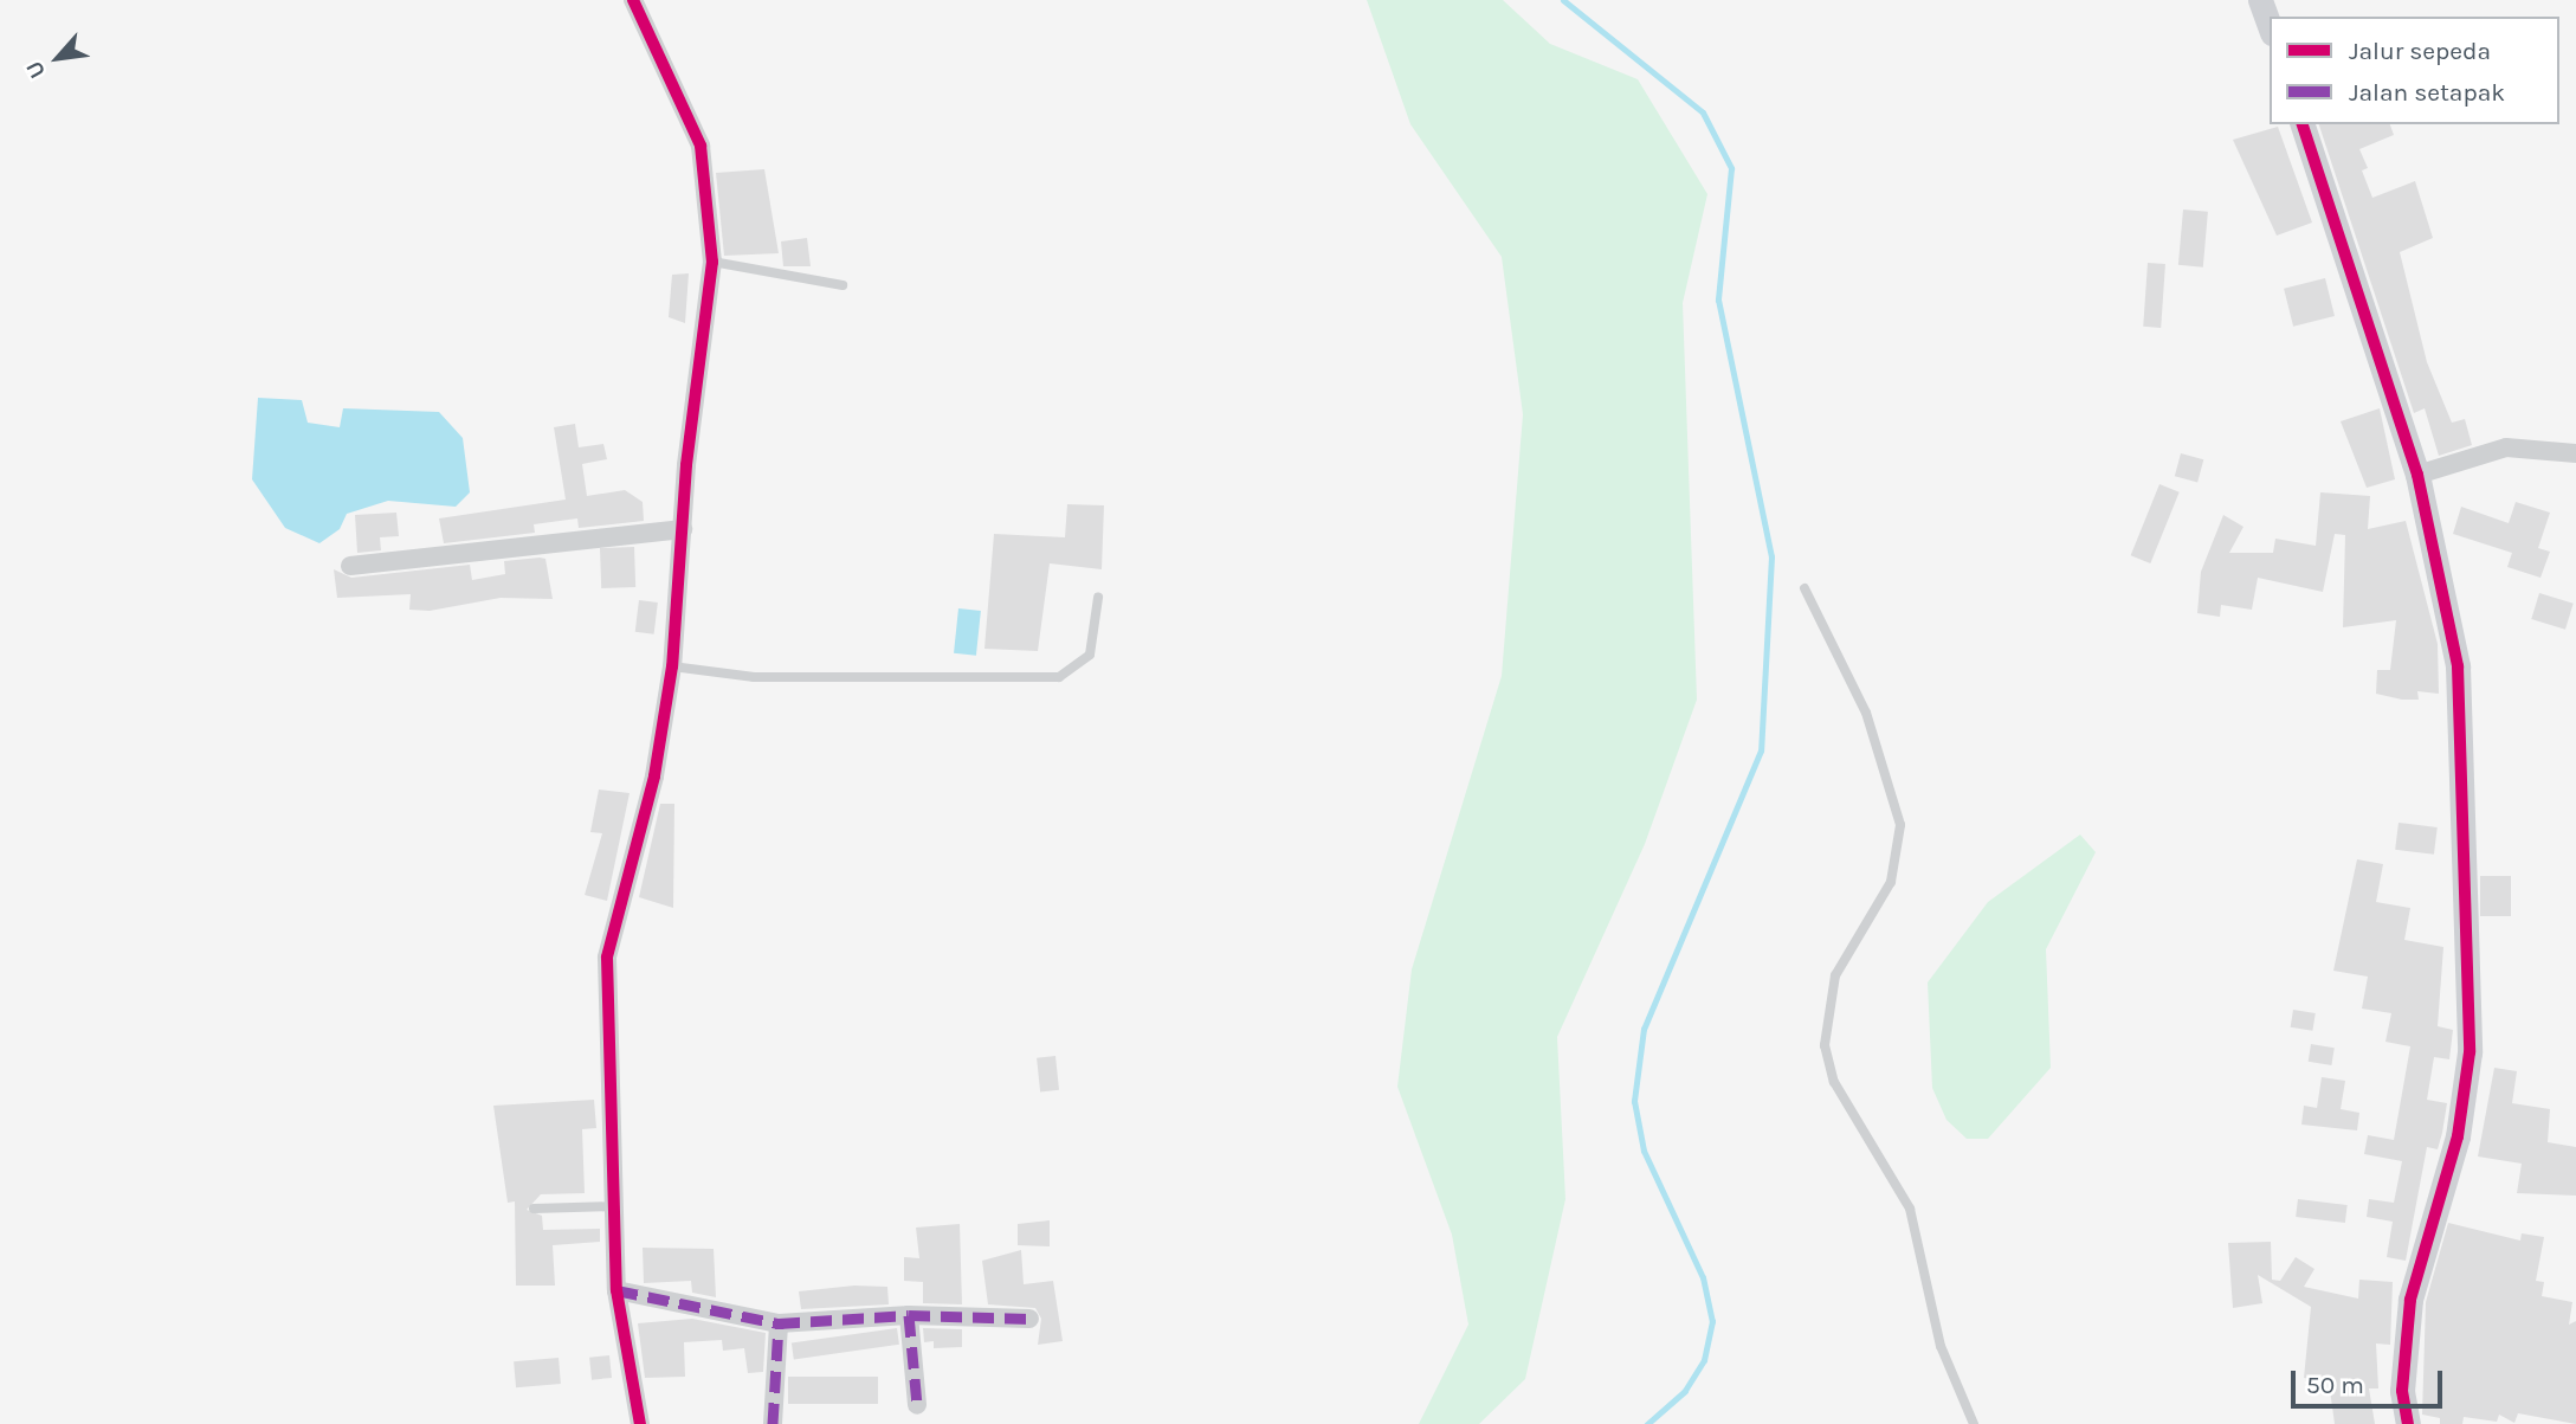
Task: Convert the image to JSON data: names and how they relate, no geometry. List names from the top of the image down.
{
  "legend": ["Jalur sepeda", "Jalan setapak"],
  "scale_bar": "50 m",
  "north": "bottom left"
}
